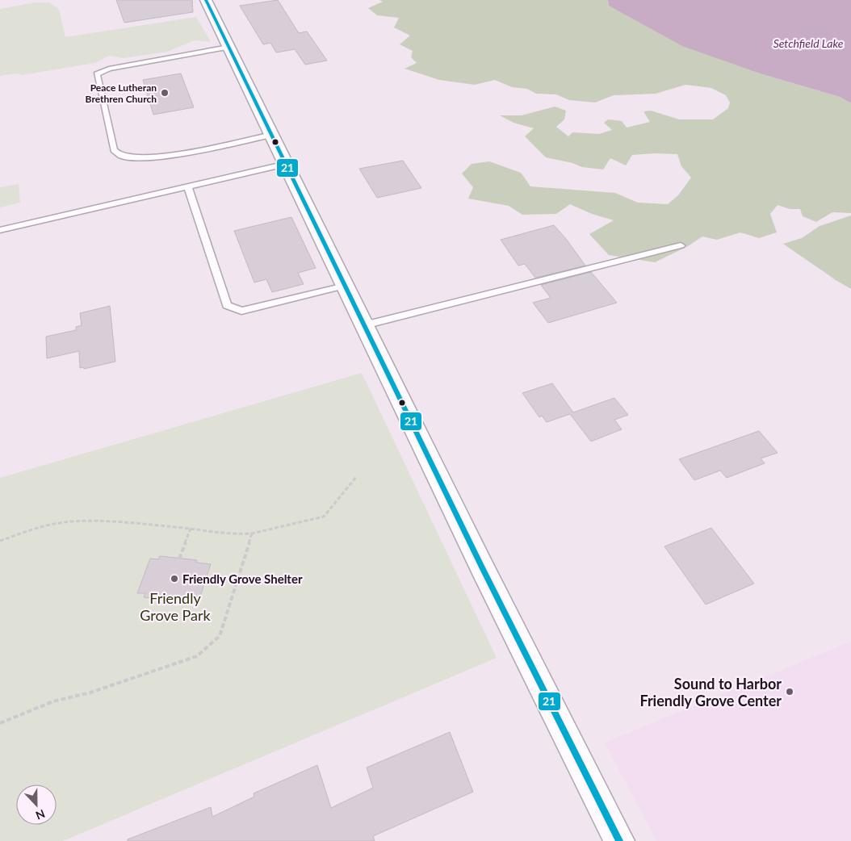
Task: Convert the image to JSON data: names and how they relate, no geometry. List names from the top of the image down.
{
  "water": ["Setchfield Lake"],
  "parks": ["Friendly Grove Park"],
  "places": ["Peace Lutheran Brethren Church", "Friendly Grove Shelter", "Sound to Harbor Friendly Grove Center"],
  "lines": ["transit line 21"],
  "north": "bottom"
}
